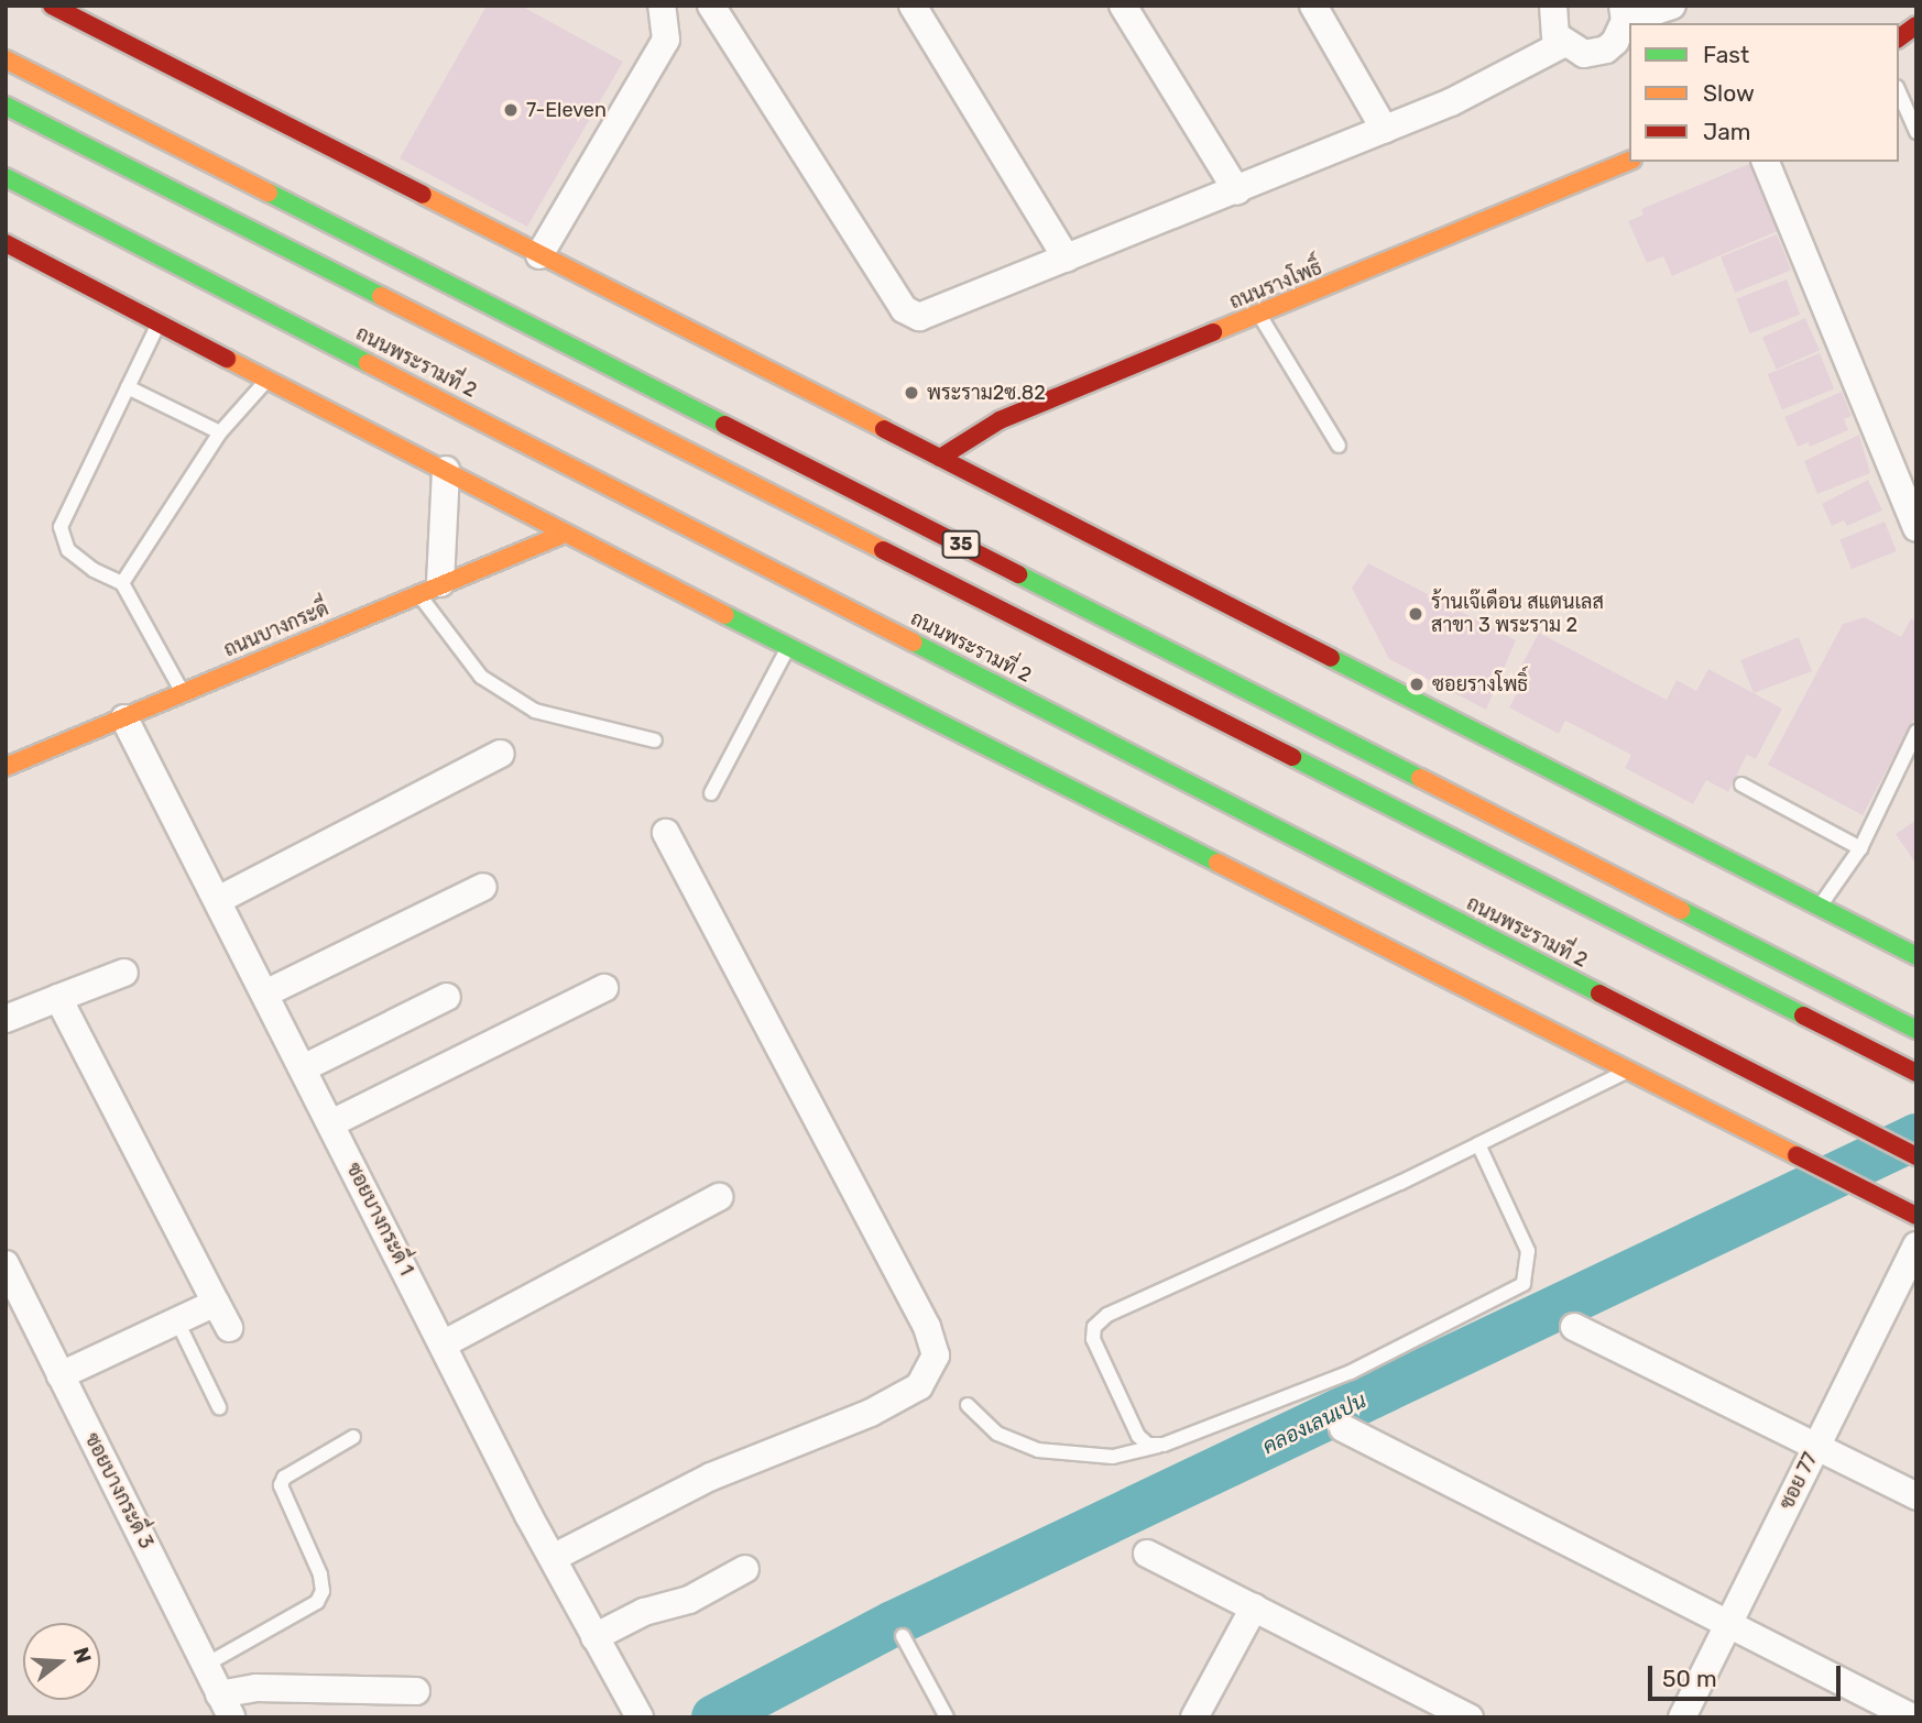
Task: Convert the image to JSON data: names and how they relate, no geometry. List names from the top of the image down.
{
  "streets": {
    "main road": [
      "ถนนรางโพธิ์",
      "ถนนพระรามที่ 2",
      "35",
      "ถนนบางกระดี่"
    ],
    "street": ["ซอยบางกระดี่ 1", "ซอย 77", "ซอยบางกระดี่ 3"]
  },
  "crossings": [
    ["ถนนบางกระดี่", "ซอยบางกระดี่ 1"]
  ],
  "water": ["คลองเลนเปน"],
  "places": [
    "7-Eleven",
    "พระราม2ซ.82",
    "ร้านเจ๊เดือน สแตนเลส สาขา 3 พระราม 2",
    "ซอยรางโพธิ์"
  ],
  "legend": ["Fast", "Slow", "Jam"],
  "scale_bar": "50 m",
  "north": "right"
}
